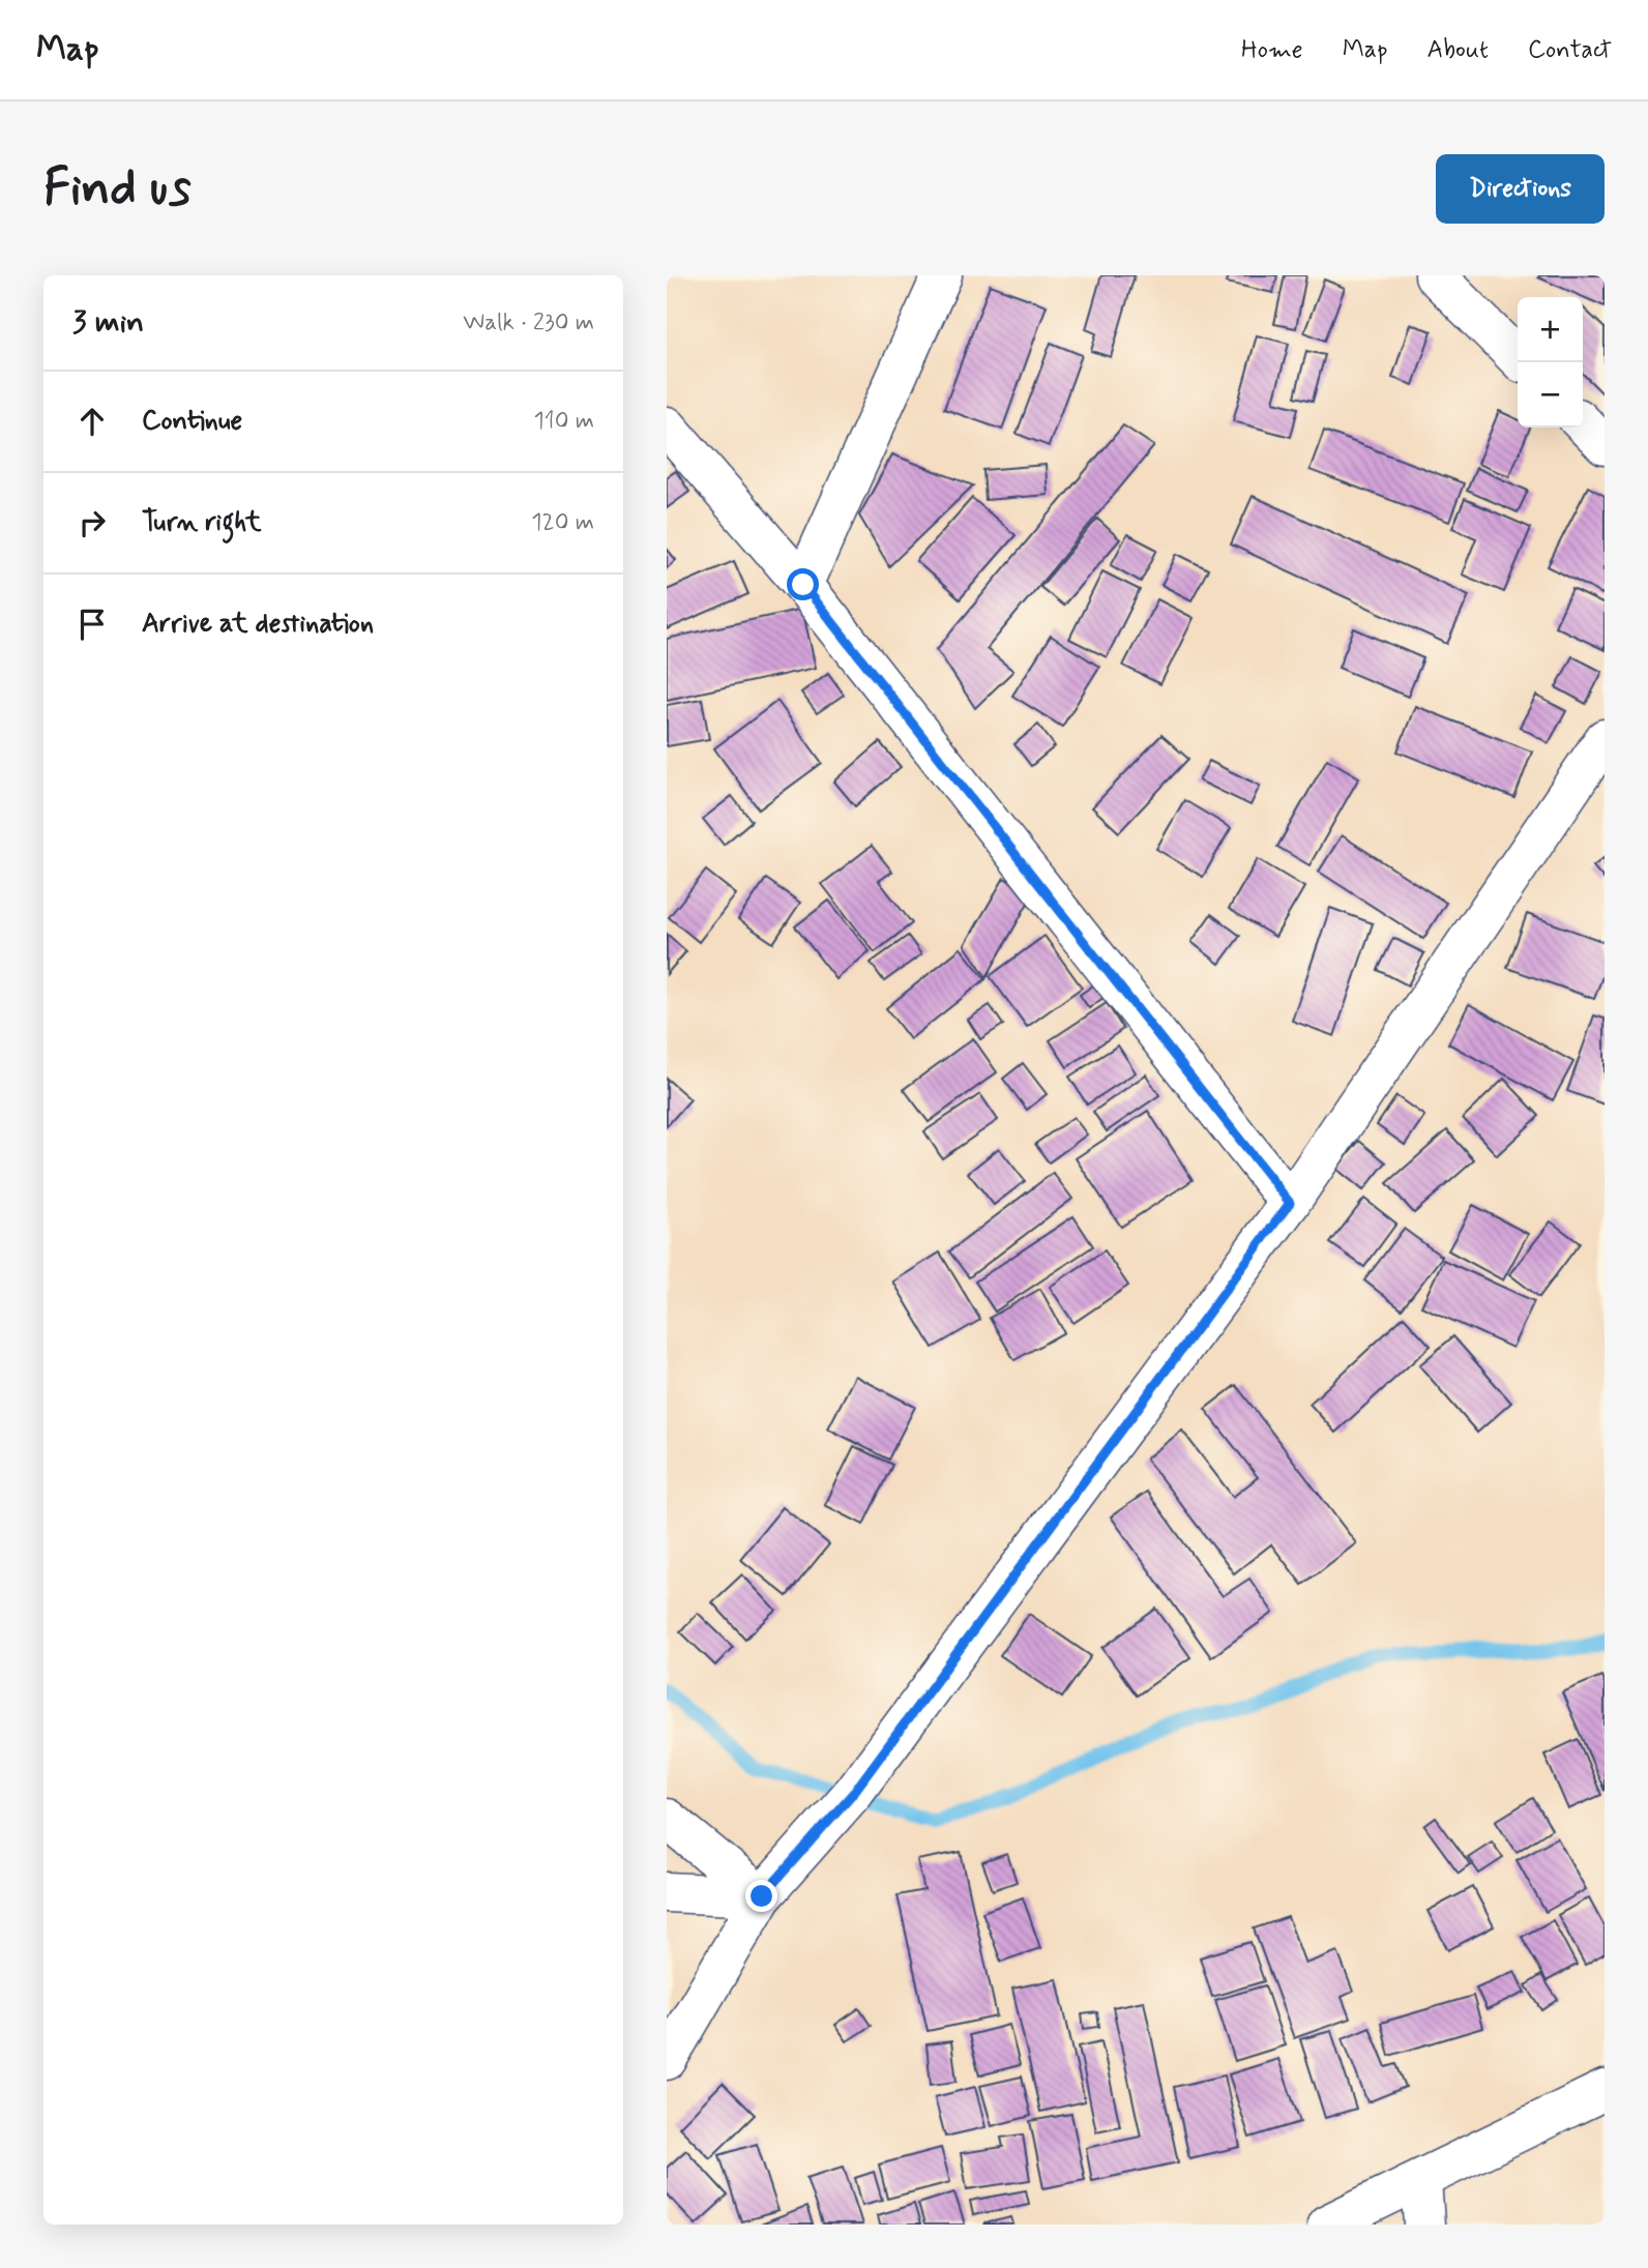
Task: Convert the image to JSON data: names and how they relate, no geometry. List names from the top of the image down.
{
  "page": {
    "header": "Map",
    "nav": [
      "Home",
      "Map",
      "About",
      "Contact"
    ],
    "buttons": "Directions",
    "title": "Find us",
    "heading": ["3 min", "Walk · 230 m"],
    "map_buttons": ["+", "−"],
    "list": [
      ["Continue", "110 m"],
      ["Turn right", "120 m"],
      "Arrive at destination"
    ]
  }
}
